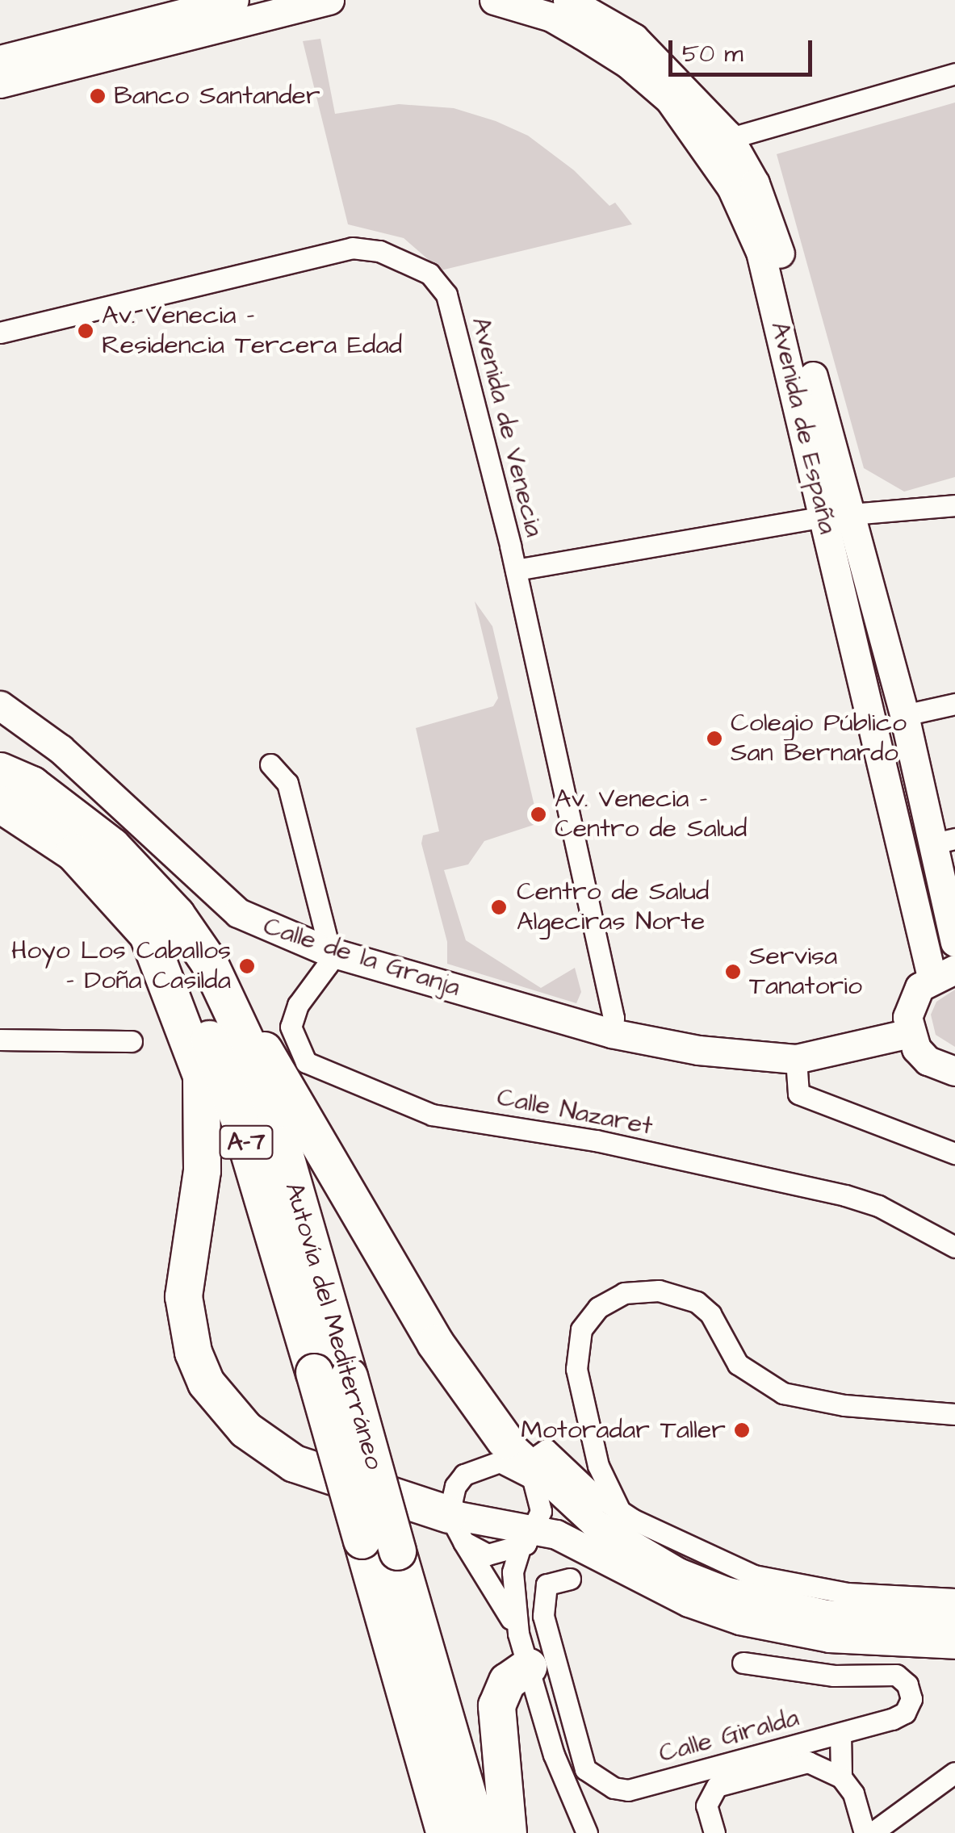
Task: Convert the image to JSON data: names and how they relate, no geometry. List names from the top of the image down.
{
  "streets": {
    "highway": ["A-7", "Autovía del Mediterráneo"],
    "main road": ["Avenida de España", "Calle de la Granja"],
    "street": ["Avenida de Venecia", "Calle Nazaret", "Calle Giralda"]
  },
  "crossings": [
    ["Avenida de Venecia", "Calle de la Granja"],
    ["Calle de la Granja", "Calle Nazaret"]
  ],
  "places": [
    "Banco Santander",
    "Av. Venecia - Residencia Tercera Edad",
    "Colegio Público San Bernardo",
    "Av. Venecia - Centro de Salud",
    "Centro de Salud Algeciras Norte",
    "Hoyo Los Caballos - Doña Casilda",
    "Servisa Tanatorio",
    "Motoradar Taller"
  ],
  "scale_bar": "50 m"
}
